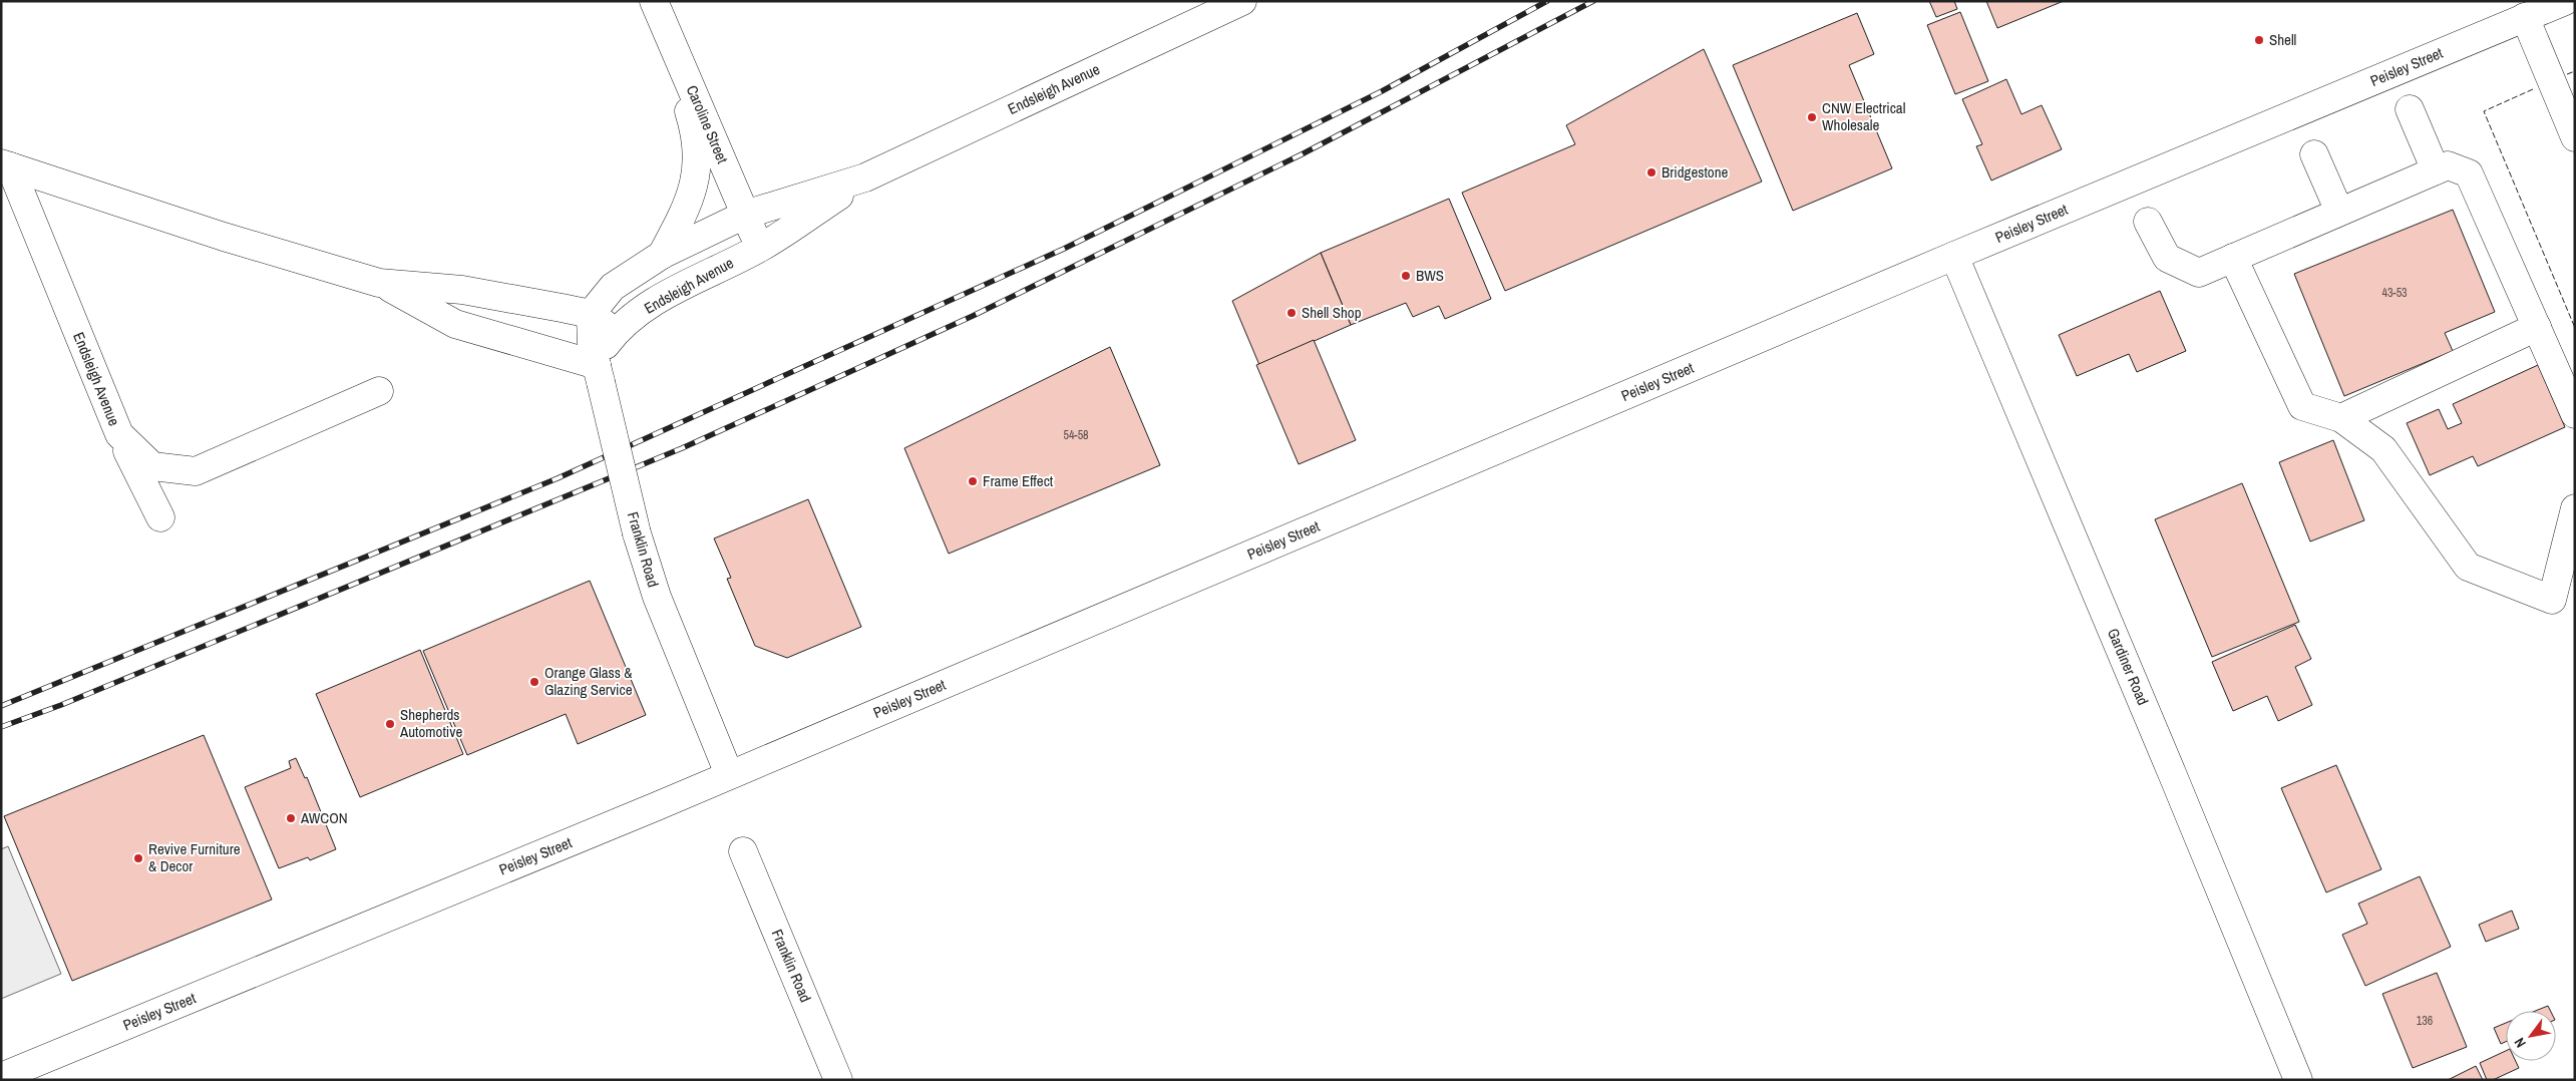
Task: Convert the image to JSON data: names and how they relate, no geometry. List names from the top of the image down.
{
  "streets": {
    "street": [
      "Peisley Street",
      "Endsleigh Avenue",
      "Caroline Street",
      "Franklin Road",
      "Gardiner Road"
    ]
  },
  "crossings": [
    ["Peisley Street", "Franklin Road"],
    ["Peisley Street", "Gardiner Road"],
    ["Endsleigh Avenue", "Caroline Street"],
    ["Endsleigh Avenue", "Franklin Road"]
  ],
  "places": [
    "Shell",
    "CNW Electrical Wholesale",
    "Bridgestone",
    "BWS",
    "Shell Shop",
    "Frame Effect",
    "Orange Glass & Glazing Service",
    "Shepherds Automotive",
    "AWCON",
    "Revive Furniture & Decor"
  ],
  "house_numbers": ["43-53", "54-58", "136"],
  "north": "bottom left"
}
